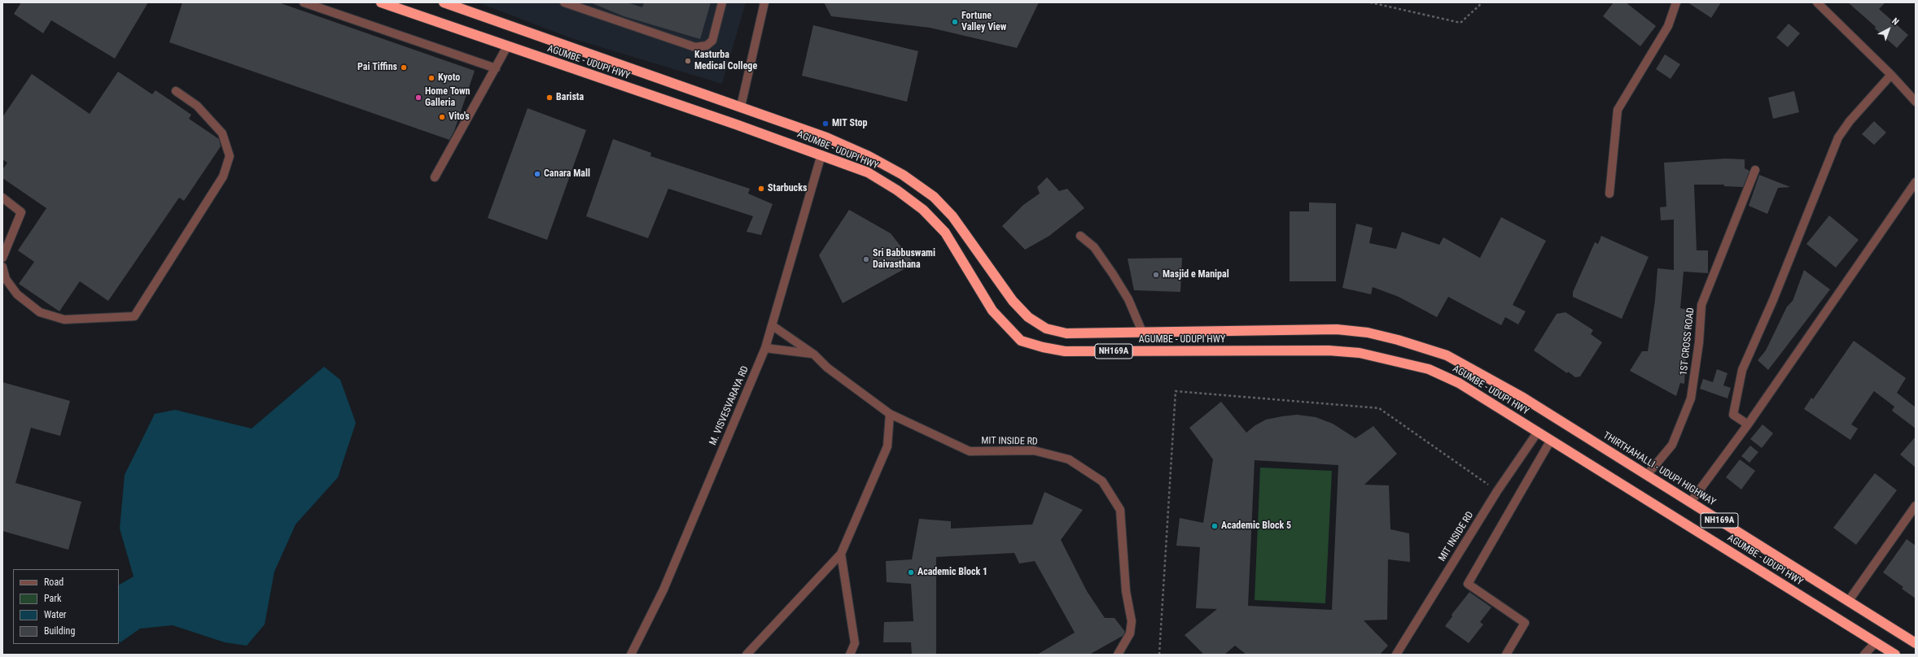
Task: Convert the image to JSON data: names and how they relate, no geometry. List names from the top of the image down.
{
  "streets": {
    "highway": ["AGUMBE - UDUPI HWY", "NH169A", "THIRTHAHALLI - UDUPI HIGHWAY"],
    "street": ["1ST CROSS ROAD", "M. VISVESVARAYA RD", "MIT INSIDE RD"]
  },
  "crossings": [
    ["AGUMBE - UDUPI HWY", "NH169A"],
    ["AGUMBE - UDUPI HWY", "M. VISVESVARAYA RD"],
    ["AGUMBE - UDUPI HWY", "MIT INSIDE RD"],
    ["AGUMBE - UDUPI HWY", "THIRTHAHALLI - UDUPI HIGHWAY"],
    ["1ST CROSS ROAD", "THIRTHAHALLI - UDUPI HIGHWAY"],
    ["M. VISVESVARAYA RD", "MIT INSIDE RD"]
  ],
  "places": [
    "Fortune Valley View",
    "Kasturba Medical College",
    "Pai Tiffins",
    "Kyoto",
    "Home Town Galleria",
    "Barista",
    "Vito's",
    "MIT Stop",
    "Canara Mall",
    "Starbucks",
    "Sri Babbuswami Daivasthana",
    "Masjid e Manipal",
    "Academic Block 5",
    "Academic Block 1"
  ],
  "legend": [
    "Road",
    "Park",
    "Water",
    "Building"
  ],
  "north": "top right"
}
